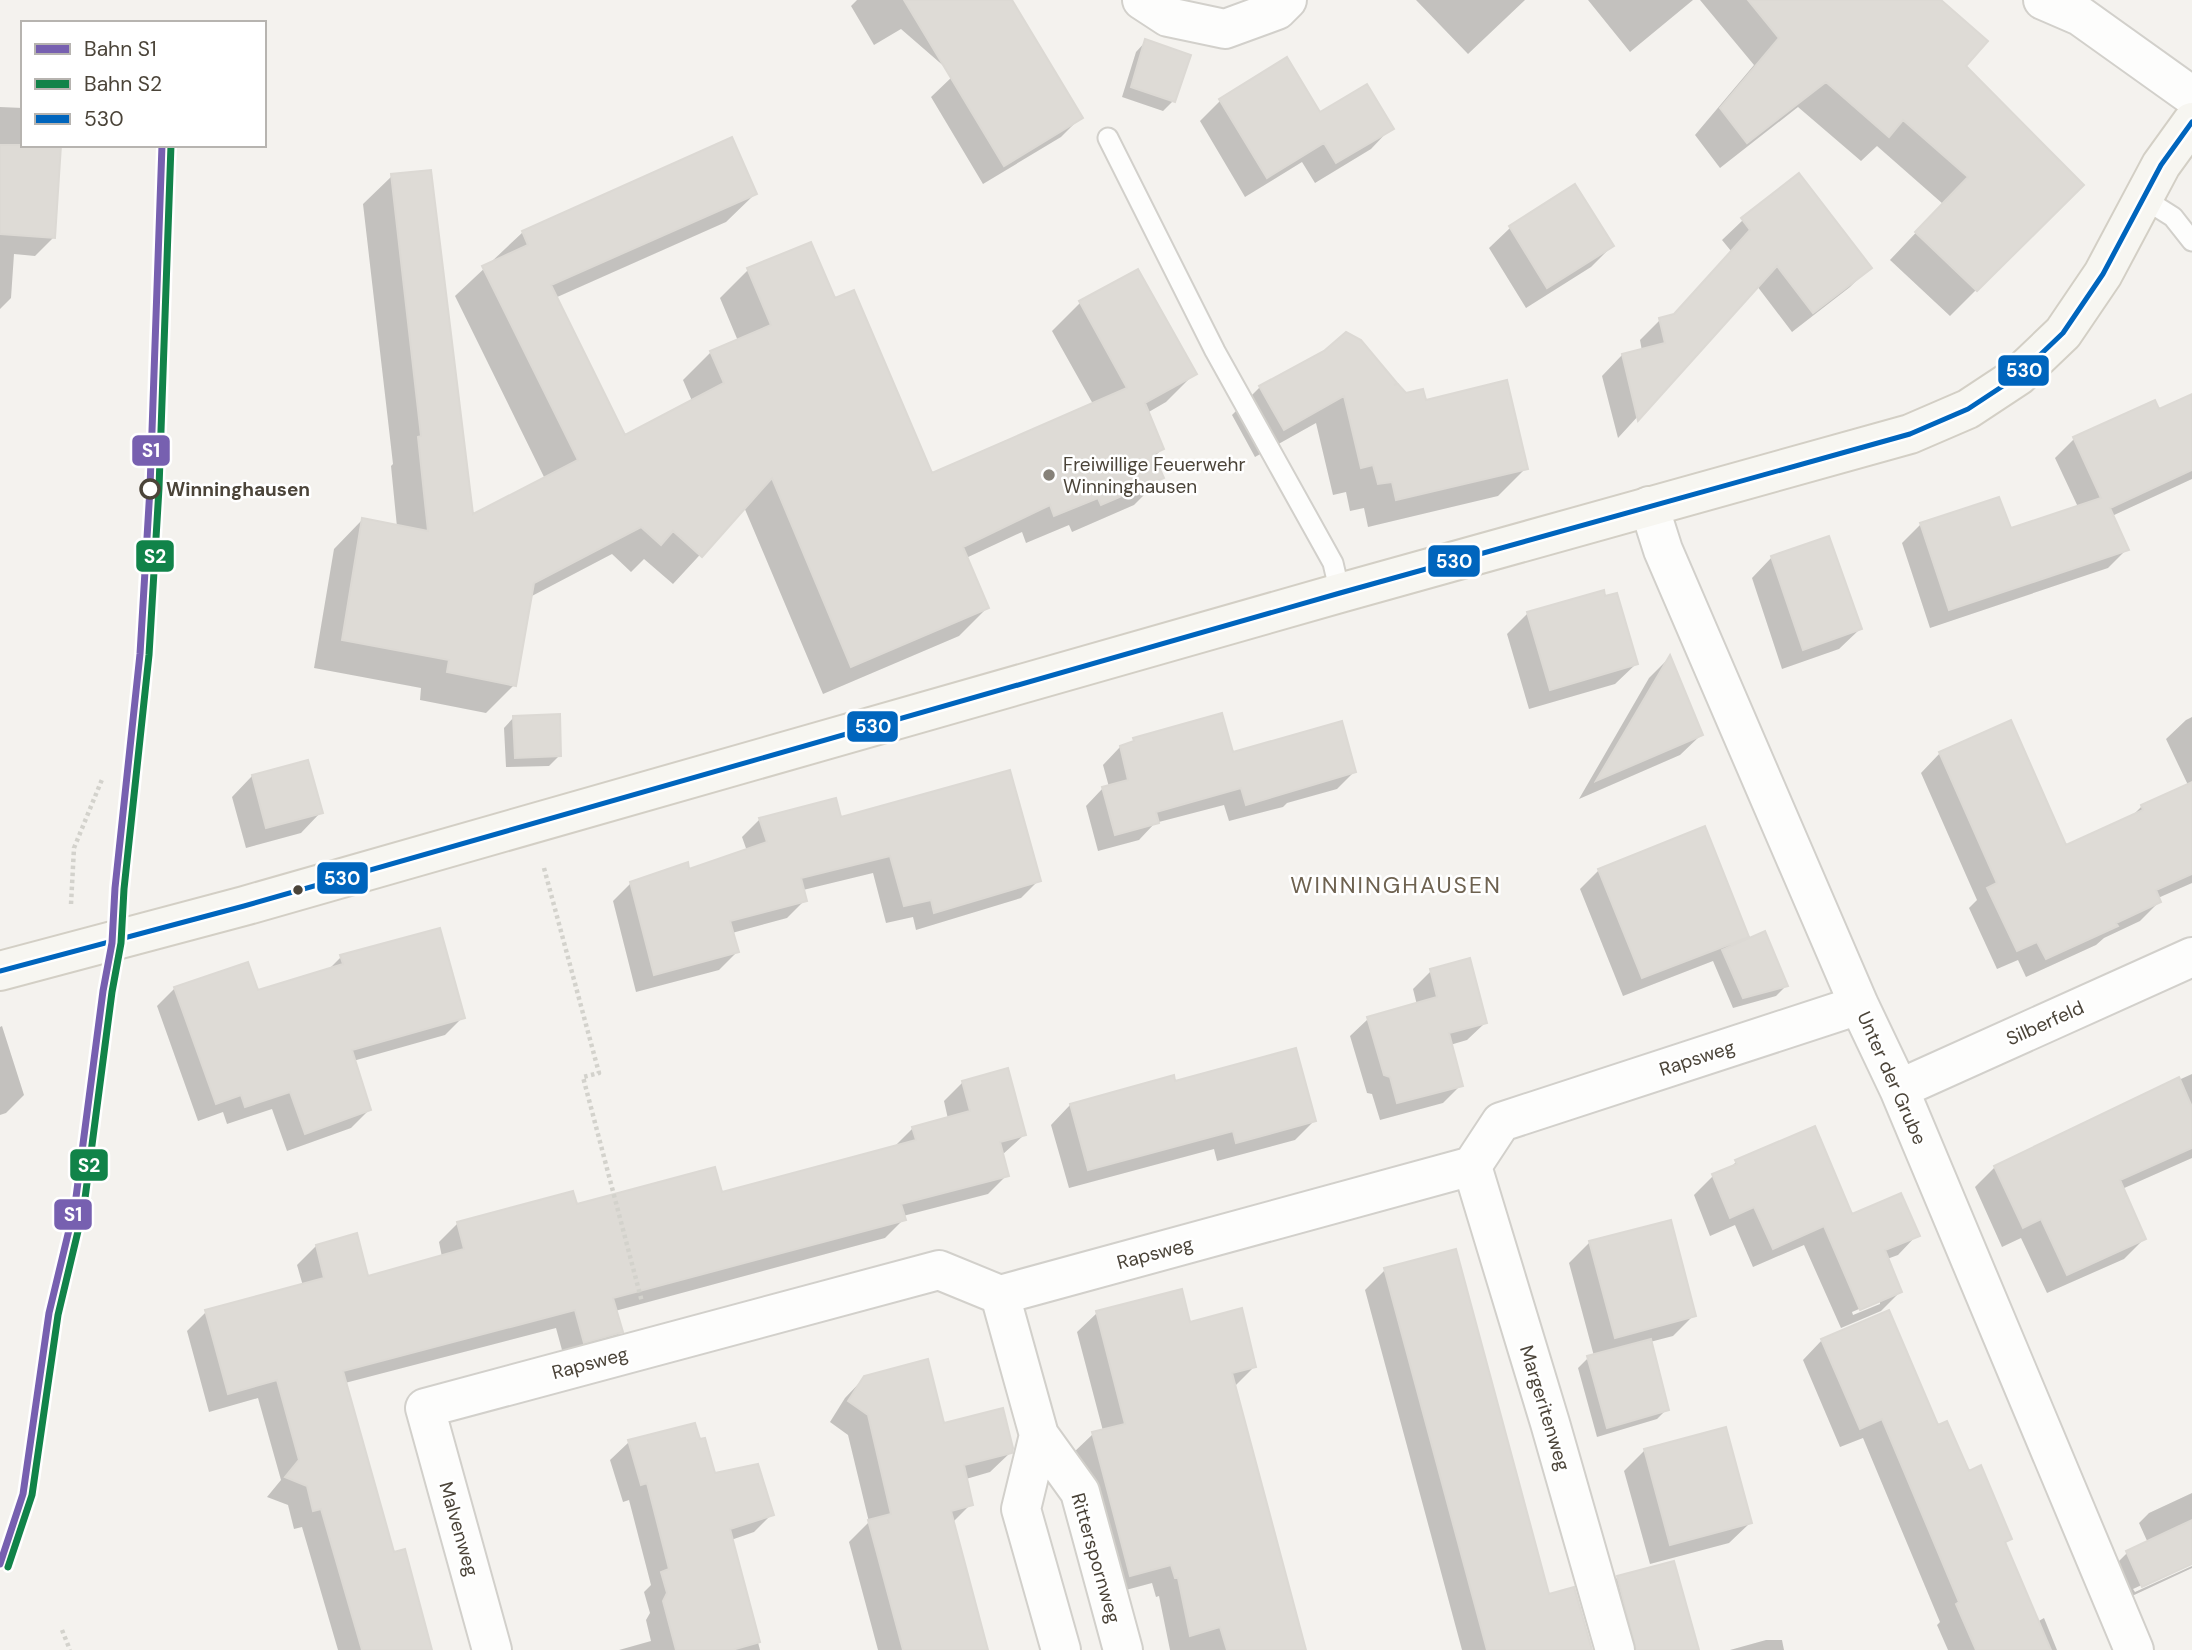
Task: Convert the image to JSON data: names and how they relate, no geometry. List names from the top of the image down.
{
  "streets": {
    "street": [
      "Silberfeld",
      "Rapsweg",
      "Unter der Grube",
      "Margeritenweg",
      "Malvenweg",
      "Ritterspornweg"
    ]
  },
  "crossings": [
    ["Silberfeld", "Unter der Grube"],
    ["Rapsweg", "Unter der Grube"],
    ["Rapsweg", "Margeritenweg"],
    ["Rapsweg", "Malvenweg"],
    ["Rapsweg", "Ritterspornweg"]
  ],
  "districts": ["WINNINGHAUSEN"],
  "places": ["Freiwillige Feuerwehr Winninghausen", "Winninghausen"],
  "lines": ["transit line 530", "rail line S1", "rail line S2"],
  "legend": ["Bahn S1", "Bahn S2", "530"]
}
